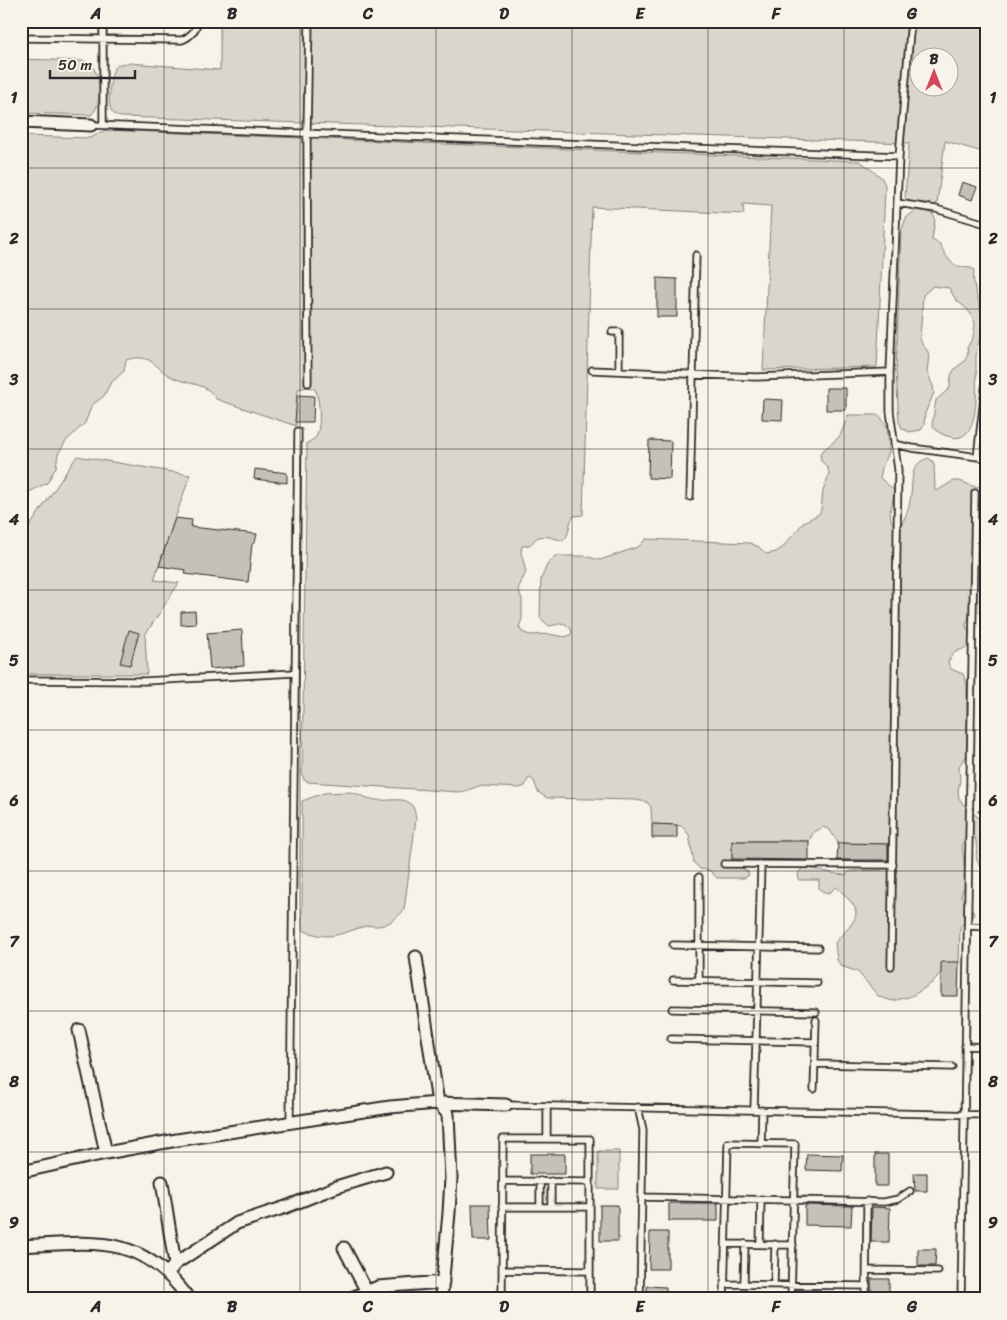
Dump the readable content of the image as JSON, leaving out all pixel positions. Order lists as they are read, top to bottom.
{
  "scale_bar": "50 m",
  "north": "top",
  "grid": {
    "columns": [
      "A",
      "B",
      "C",
      "D",
      "E",
      "F",
      "G"
    ],
    "rows": [
      "1",
      "2",
      "3",
      "4",
      "5",
      "6",
      "7",
      "8",
      "9"
    ]
  }
}
